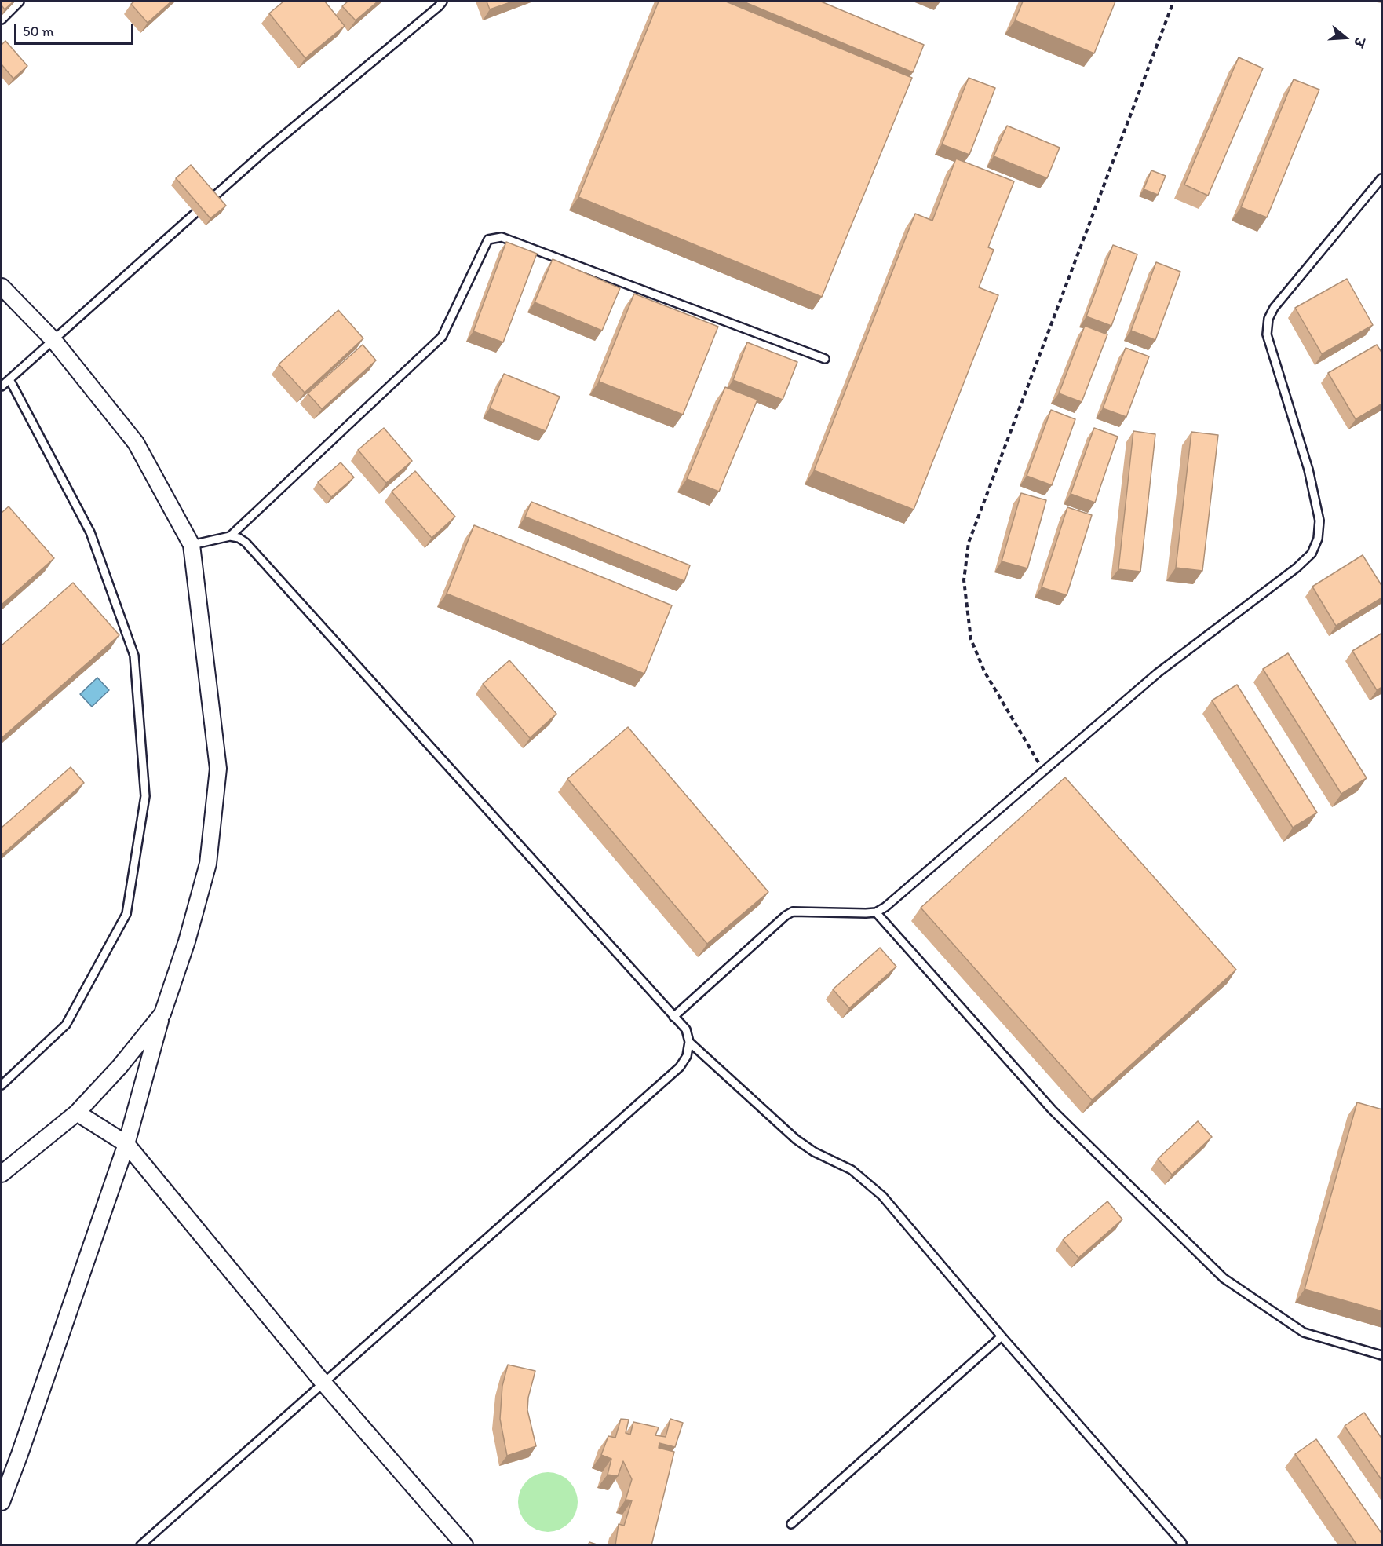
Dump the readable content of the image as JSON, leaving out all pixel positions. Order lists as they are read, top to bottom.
{
  "scale_bar": "50 m",
  "north": "right"
}
